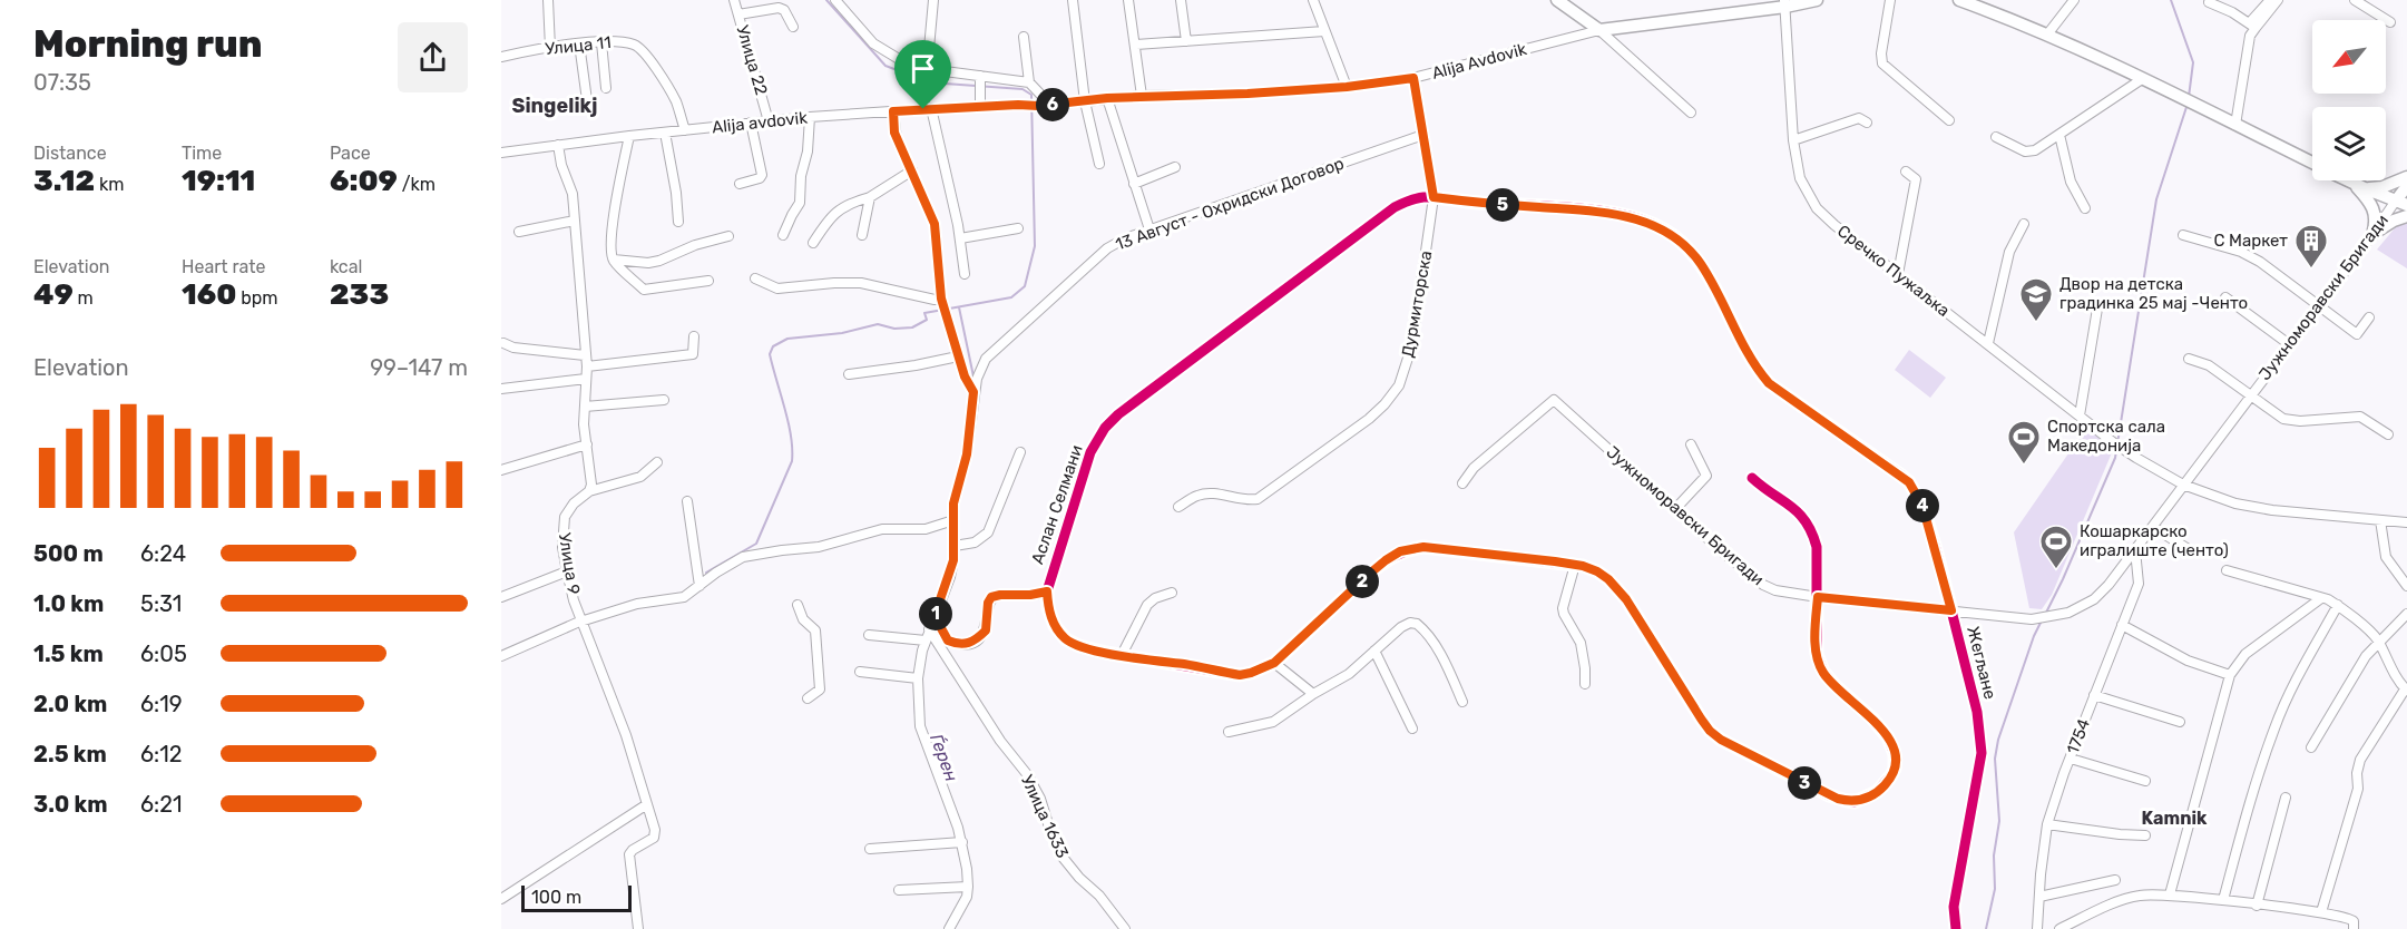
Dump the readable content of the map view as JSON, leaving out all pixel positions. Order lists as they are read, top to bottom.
{
  "streets": {
    "street": [
      "Улица 11",
      "Улица 22",
      "Alija Avdovik",
      "Alija avdovik",
      "13 Август - Охридски Договор",
      "Сречко Пужаљка",
      "Јужноморавски Бригади",
      "Дурмиторска",
      "Аслан Селмани",
      "Улица 9",
      "Жегљане",
      "1754",
      "Улица 1633"
    ]
  },
  "crossings": [
    ["Улица 11", "Alija avdovik"],
    ["Улица 22", "Alija avdovik"],
    ["Alija Avdovik", "Alija avdovik"],
    ["Alija Avdovik", "Дурмиторска"],
    ["13 Август - Охридски Договор", "Дурмиторска"],
    ["13 Август - Охридски Договор", "Улица 1633"],
    ["Сречко Пужаљка", "Јужноморавски Бригади"],
    ["Јужноморавски Бригади", "Аслан Селмани"],
    ["Јужноморавски Бригади", "Жегљане"],
    ["Јужноморавски Бригади", "1754"],
    ["Дурмиторска", "Аслан Селмани"],
    ["Дурмиторска", "Жегљане"],
    ["Аслан Селмани", "Жегљане"]
  ],
  "districts": ["Singelikj", "Kamnik"],
  "water": ["Ѓерен"],
  "places": {
    "building": ["С Маркет"],
    "school or university": ["Двор на детска градинка 25 мај -Ченто"],
    "sports": ["Спортска сала Македонија", "Кошаркарско игралиште (ченто)"]
  },
  "scale_bar": "100 m",
  "north": "bottom left",
  "page": {
    "heading": ["Morning run", "07:35"],
    "pins": [
      "6",
      "5",
      "4",
      "2",
      "1",
      "3"
    ],
    "stats": [
      ["Distance", "3.12 km"],
      ["Time", "19:11"],
      ["Pace", "6:09 /km"],
      ["Elevation", "49 m"],
      ["Heart rate", "160 bpm"],
      ["kcal", "233"]
    ],
    "chart": ["Elevation", "99–147 m"],
    "list": [
      {
        "name": "500 m",
        "note": "6:24"
      },
      {
        "name": "1.0 km",
        "note": "5:31"
      },
      {
        "name": "1.5 km",
        "note": "6:05"
      },
      {
        "name": "2.0 km",
        "note": "6:19"
      },
      {
        "name": "2.5 km",
        "note": "6:12"
      },
      {
        "name": "3.0 km",
        "note": "6:21"
      }
    ],
    "scale": "100 m"
  }
}
